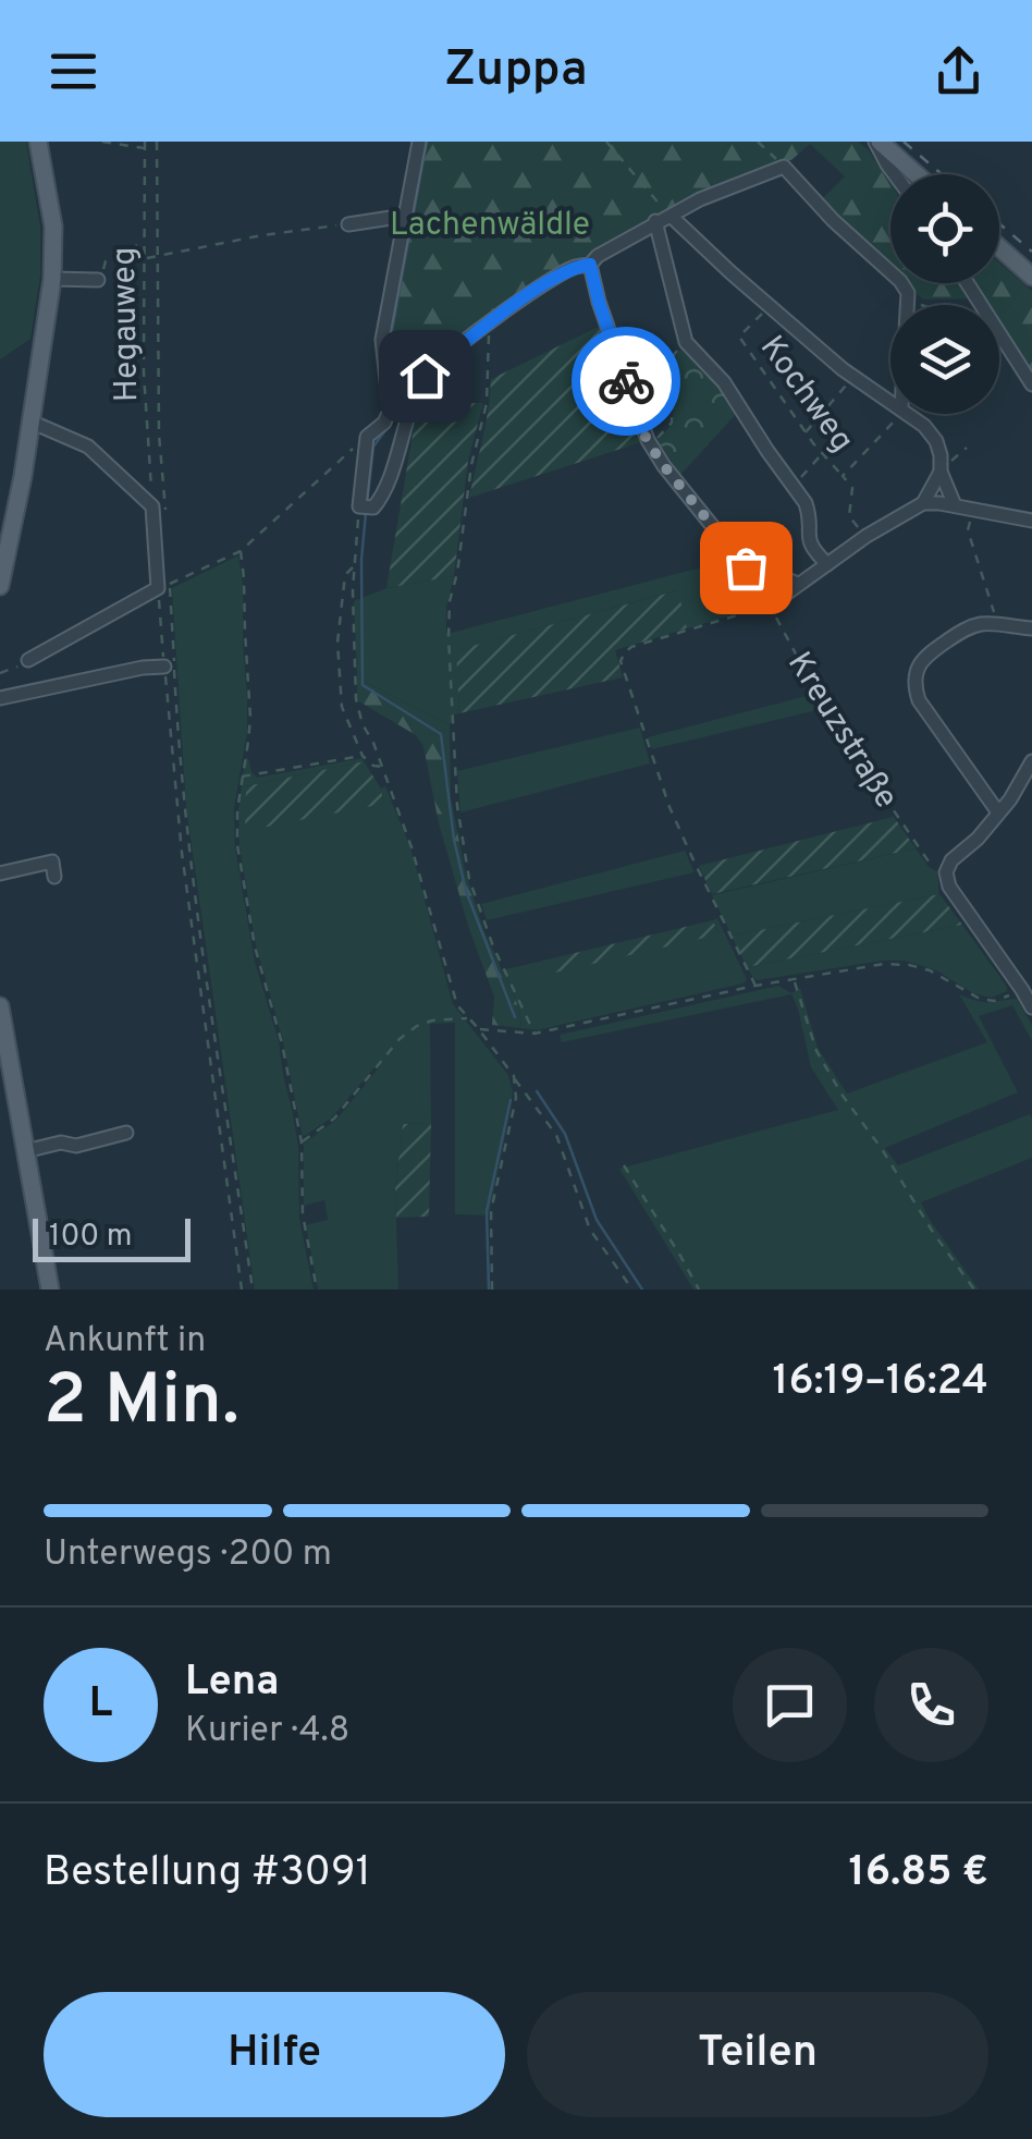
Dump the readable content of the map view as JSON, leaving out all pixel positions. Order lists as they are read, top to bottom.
{
  "streets": {
    "path": ["Hegauweg", "Kochweg", "Kreuzstraße"]
  },
  "parks": ["Lachenwäldle"],
  "scale_bar": "100 m",
  "page": {
    "header": "Zuppa",
    "scale": "100 m",
    "heading": ["2 Min.", "Ankunft in", "16:19–16:24"],
    "panel": [
      "Lena",
      "Kurier · 4.8",
      "Bestellung #3091",
      "16.85 €"
    ],
    "bar": "Unterwegs · 200 m",
    "round": "L",
    "buttons": ["Hilfe", "Teilen"]
  }
}
